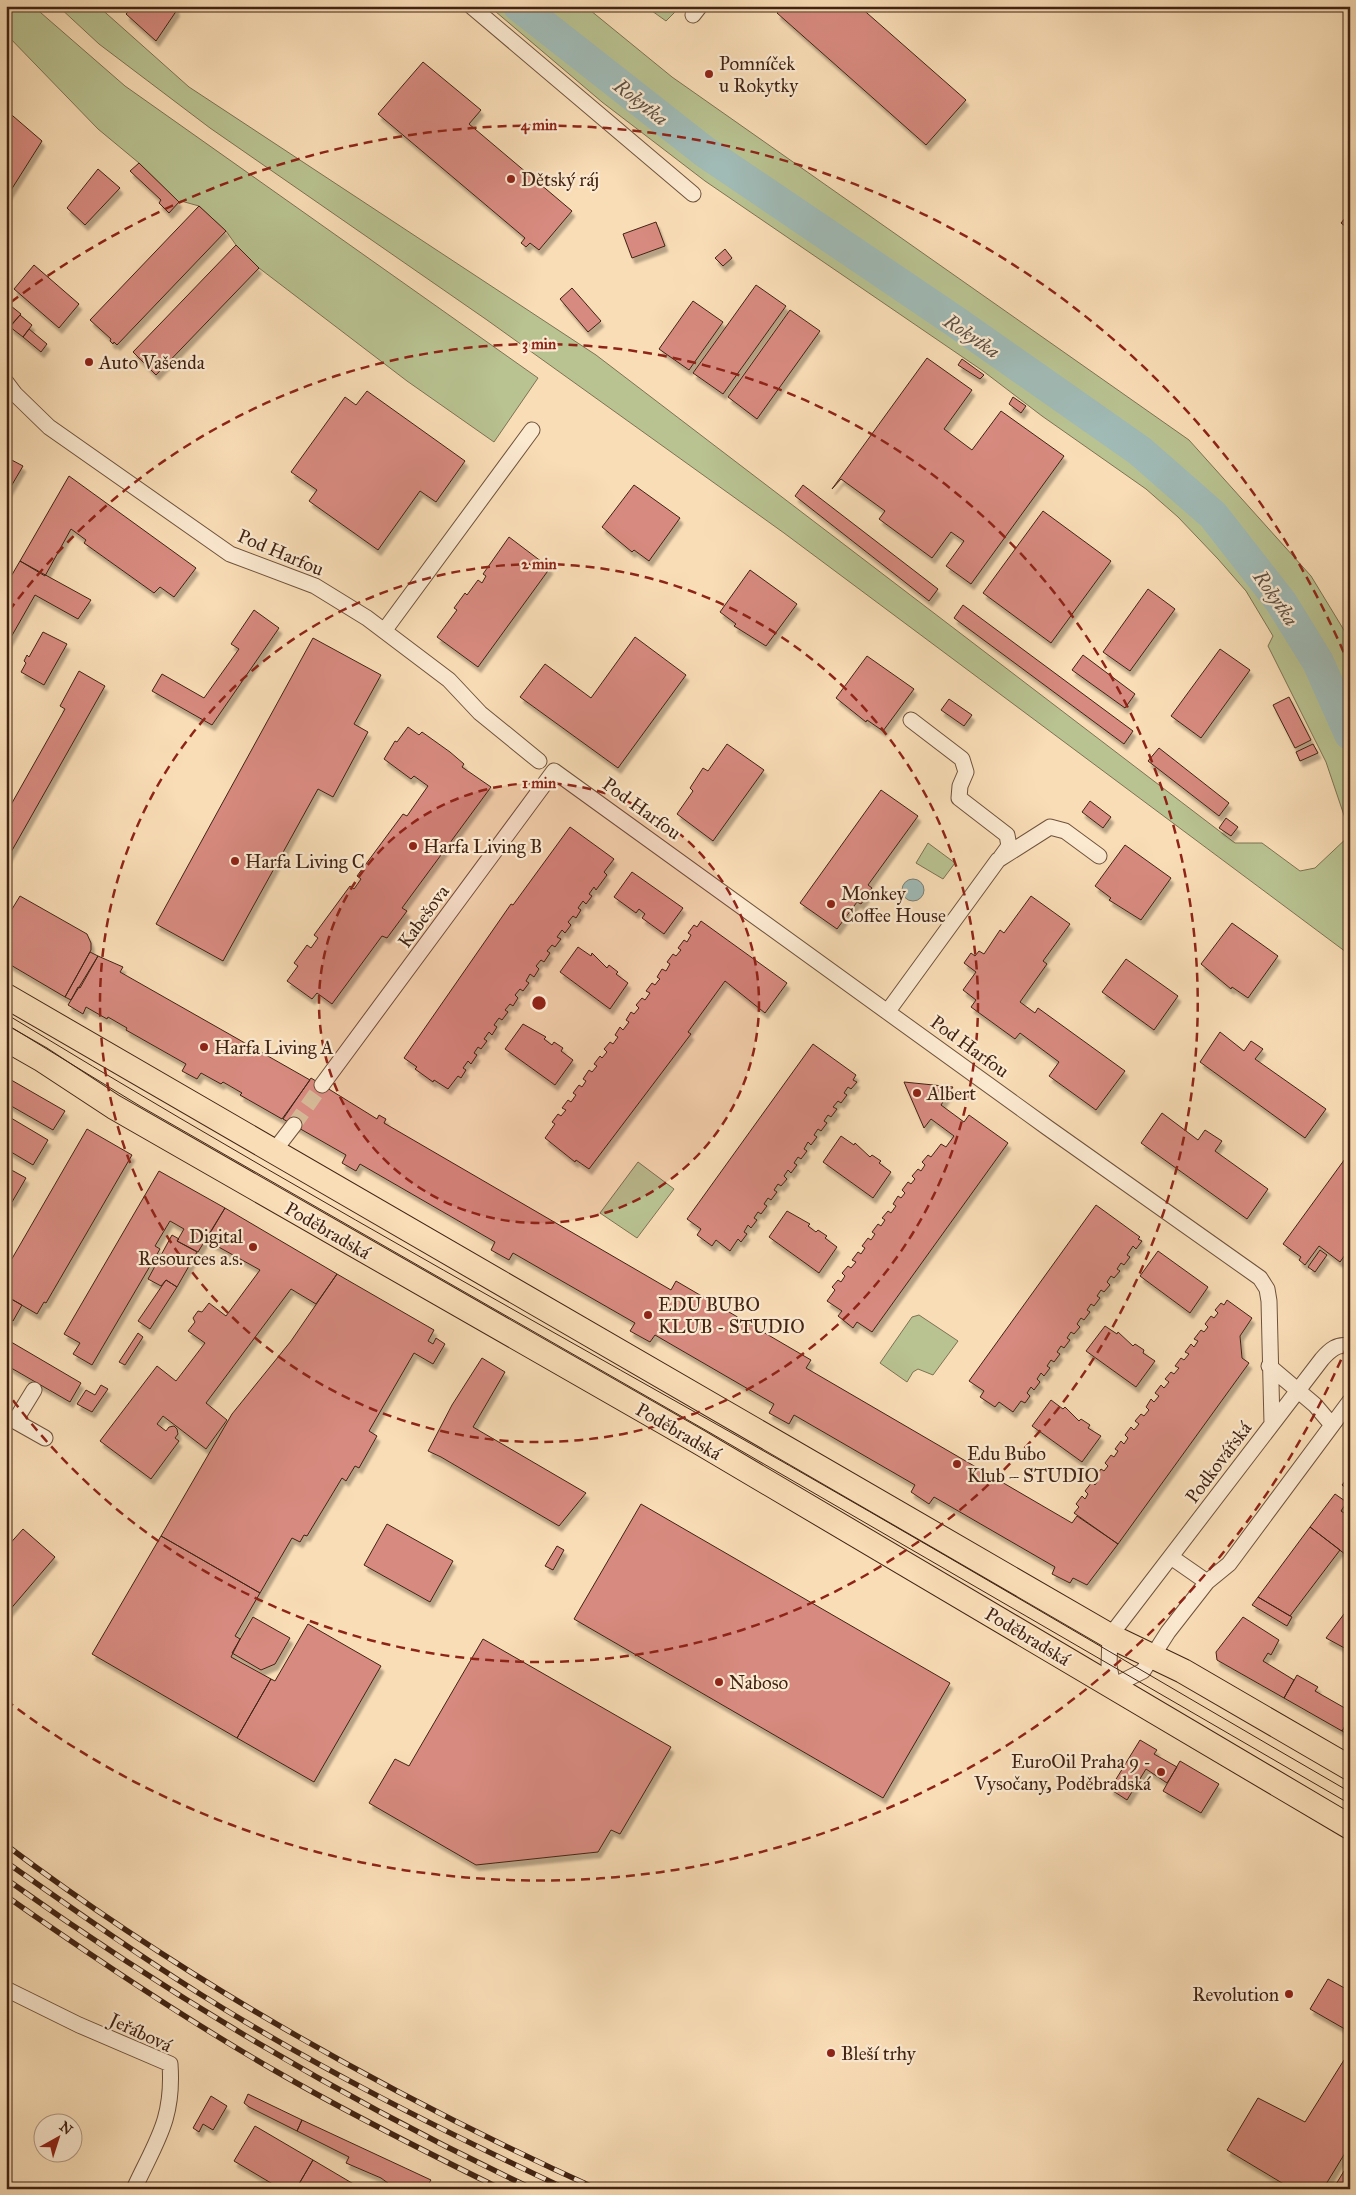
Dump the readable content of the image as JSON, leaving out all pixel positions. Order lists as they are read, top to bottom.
{
  "streets": {
    "main road": ["Poděbradská"],
    "street": [
      "Pod Harfou",
      "Kabešova",
      "Podkovářská",
      "Jeřábová"
    ]
  },
  "crossings": [
    ["Pod Harfou", "Kabešova"],
    ["Pod Harfou", "Podkovářská"],
    ["Poděbradská", "Podkovářská"]
  ],
  "water": ["Rokytka"],
  "places": [
    "Pomníček u Rokytky",
    "Dětský ráj",
    "Auto Vašenda",
    "Harfa Living B",
    "Harfa Living C",
    "Monkey Coffee House",
    "Harfa Living A",
    "Albert",
    "Digital Resources a.s.",
    "EDU BUBO KLUB - STUDIO",
    "Edu Bubo Klub – STUDIO",
    "Naboso",
    "EuroOil Praha 9 - Vysočany, Poděbradská",
    "Revolution",
    "Bleší trhy"
  ],
  "north": "top right",
  "rings": [
    "4 min",
    "3 min",
    "2 min",
    "1 min"
  ]
}
